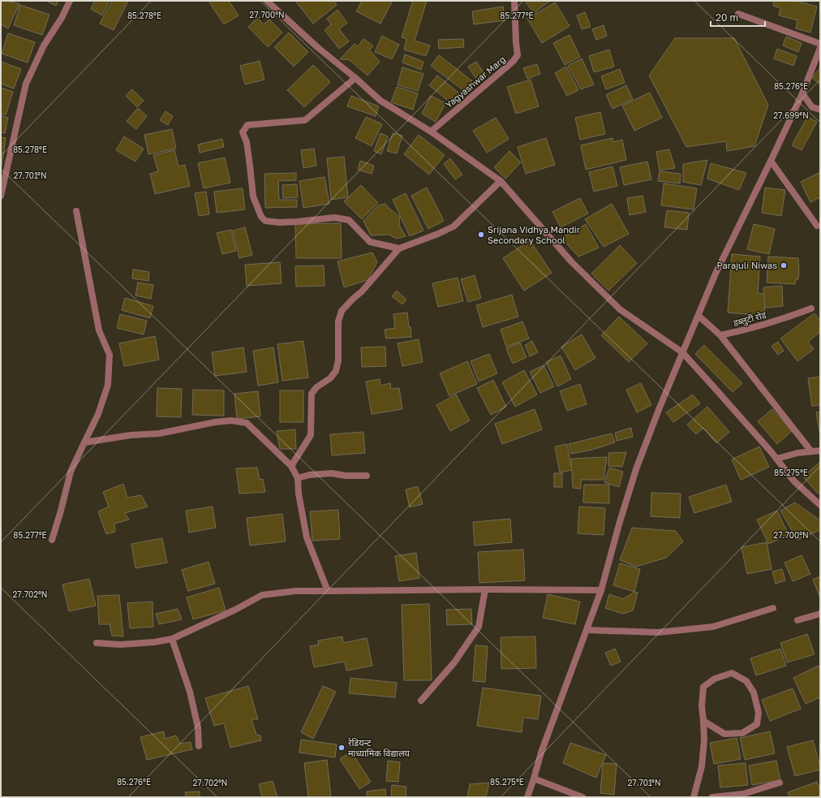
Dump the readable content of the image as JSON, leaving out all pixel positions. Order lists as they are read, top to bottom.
{
  "streets": {
    "street": ["Yagyashwar Marg", "डब्लुटी रोड"]
  },
  "places": ["Srijana Vidhya Mandir Secondary School", "Parajuli Niwas", "रेडियन्ट माध्यामिक विद्यालय"],
  "scale_bar": "20 m",
  "coordinates": [
    "27.700°N",
    "85.278°E",
    "85.277°E",
    "85.276°E",
    "27.699°N",
    "27.701°N",
    "85.275°E",
    "27.702°N"
  ]
}
